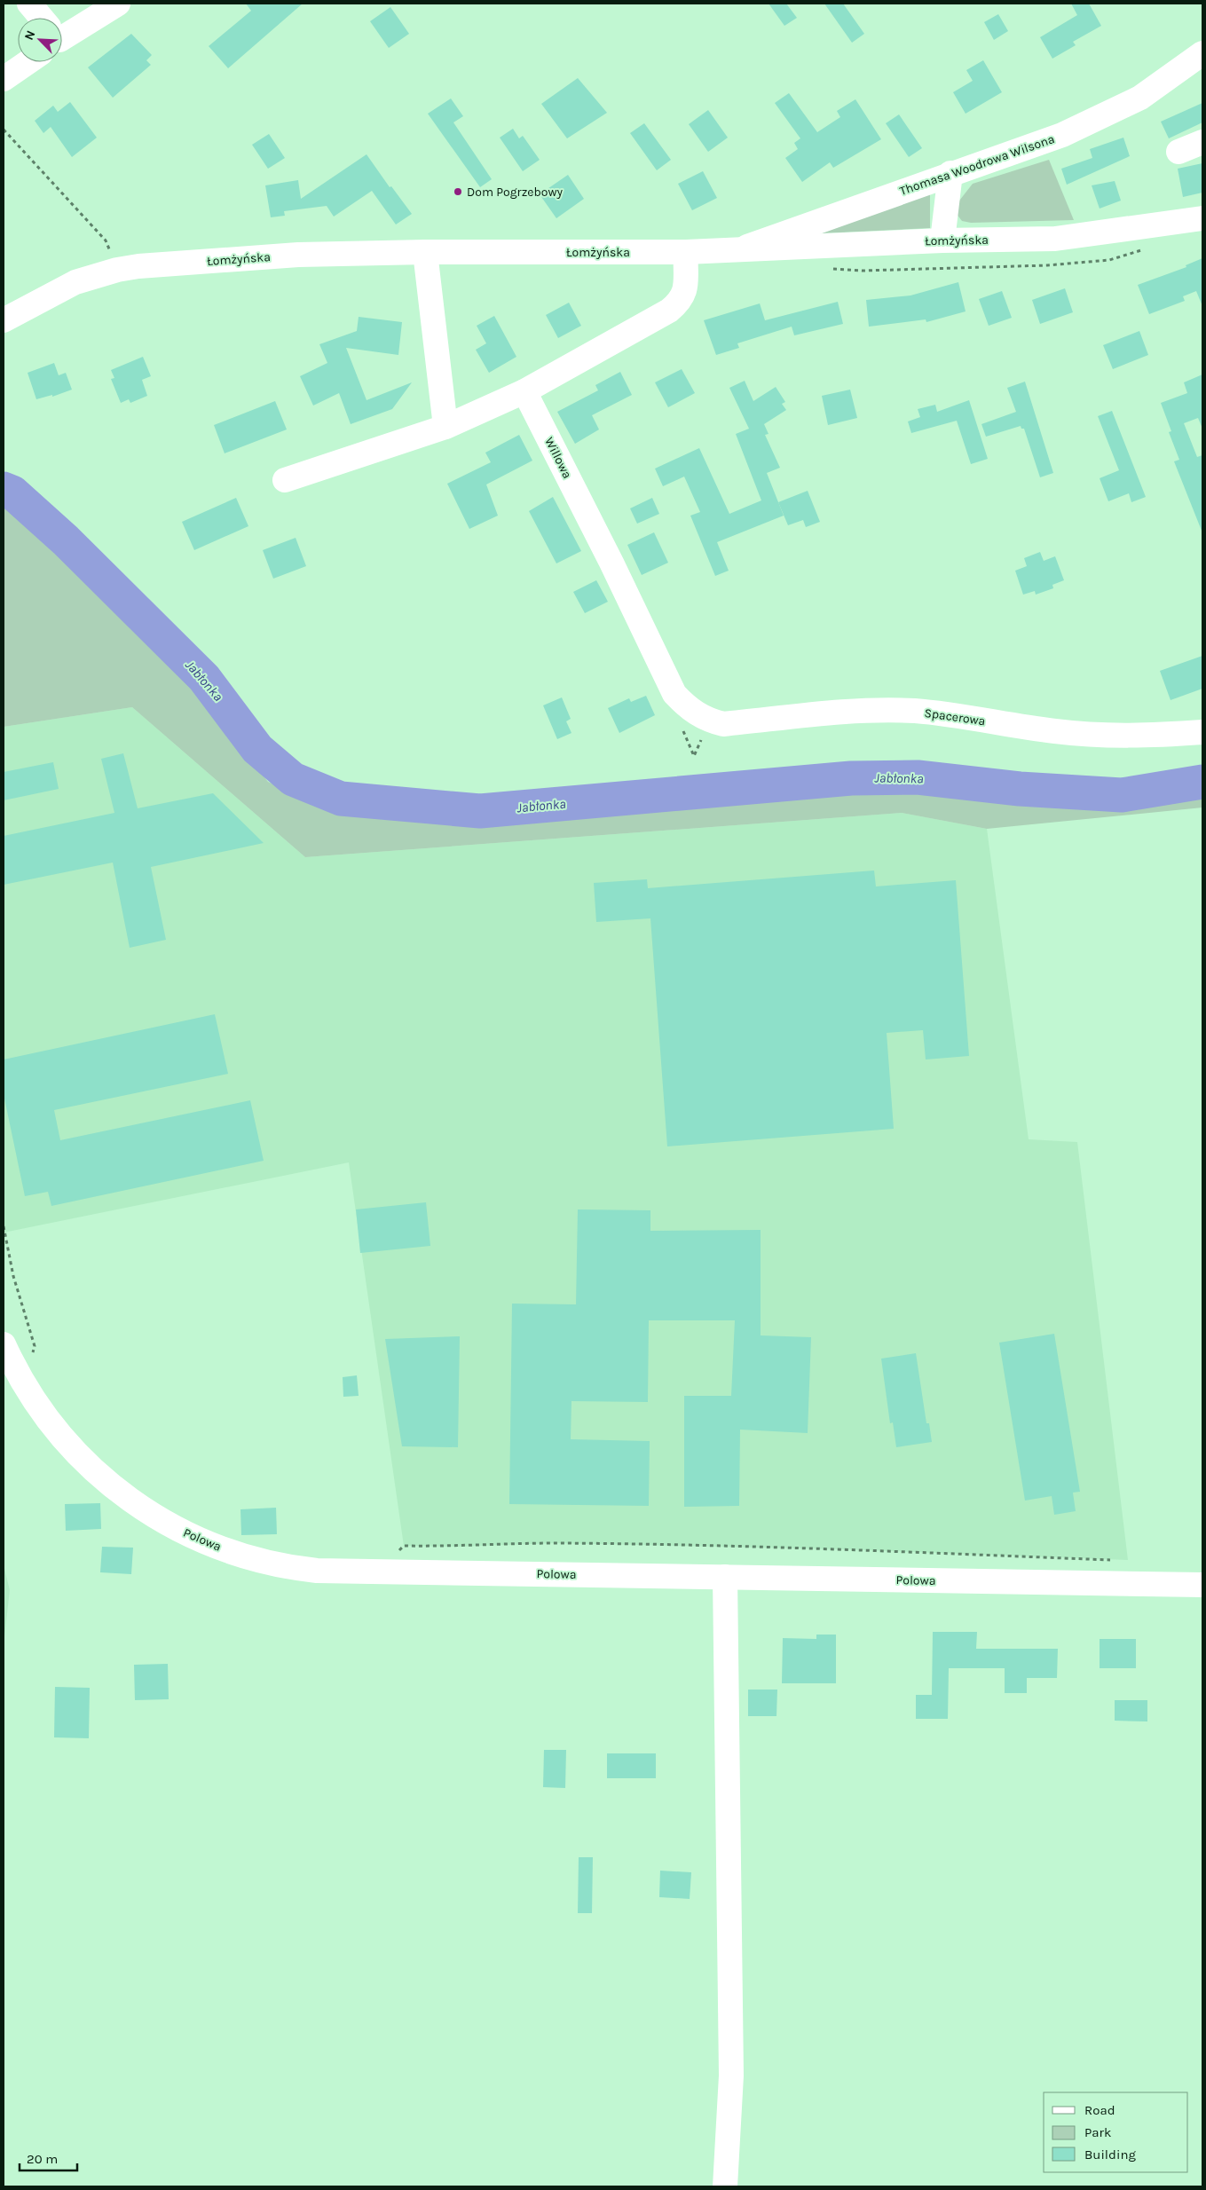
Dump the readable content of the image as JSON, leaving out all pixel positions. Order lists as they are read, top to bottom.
{
  "streets": {
    "street": [
      "Thomasa Woodrowa Wilsona",
      "Łomżyńska",
      "Willowa",
      "Spacerowa",
      "Polowa"
    ]
  },
  "crossings": [
    ["Thomasa Woodrowa Wilsona", "Łomżyńska"],
    ["Willowa", "Spacerowa"]
  ],
  "water": ["Jabłonka"],
  "places": ["Dom Pogrzebowy"],
  "legend": ["Road", "Park", "Building"],
  "scale_bar": "20 m",
  "north": "top left"
}
